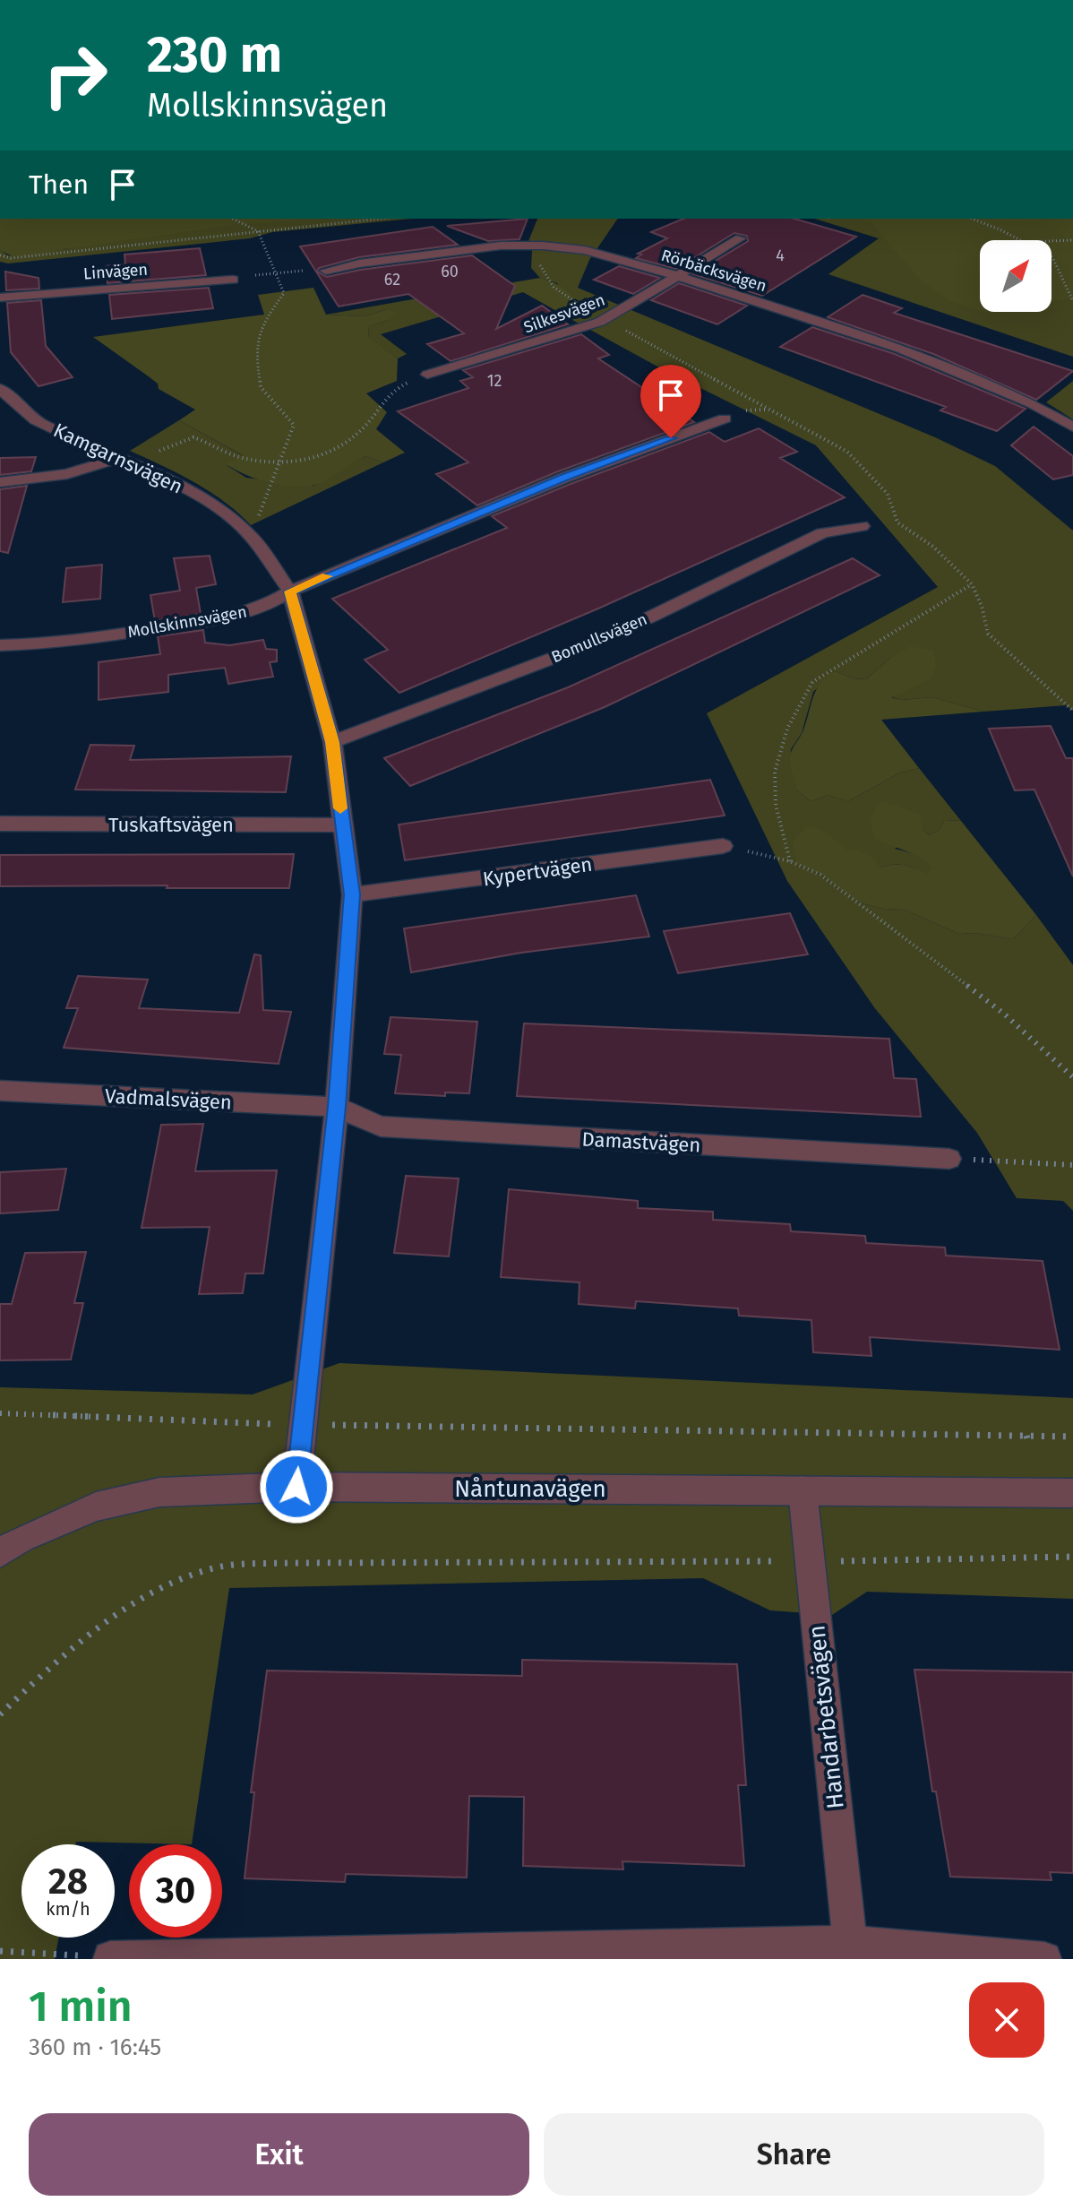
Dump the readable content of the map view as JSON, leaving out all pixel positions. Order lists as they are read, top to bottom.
{
  "streets": {
    "street": [
      "Rörbäcksvägen",
      "Linvägen",
      "Silkesvägen",
      "Kamgarnsvägen",
      "Mollskinnsvägen",
      "Bomullsvägen",
      "Tuskaftsvägen",
      "Kypertvägen",
      "Vadmalsvägen",
      "Damastvägen",
      "Nåntunavägen",
      "Handarbetsvägen"
    ]
  },
  "crossings": [
    ["Rörbäcksvägen", "Silkesvägen"],
    ["Kamgarnsvägen", "Mollskinnsvägen"],
    ["Kamgarnsvägen", "Bomullsvägen"],
    ["Kamgarnsvägen", "Tuskaftsvägen"],
    ["Kamgarnsvägen", "Kypertvägen"],
    ["Kamgarnsvägen", "Vadmalsvägen"],
    ["Kamgarnsvägen", "Damastvägen"],
    ["Kamgarnsvägen", "Nåntunavägen"],
    ["Vadmalsvägen", "Damastvägen"],
    ["Nåntunavägen", "Handarbetsvägen"]
  ],
  "house_numbers": [
    "4",
    "60",
    "62",
    "12"
  ],
  "north": "top right",
  "page": {
    "turn": ["230 m", "Mollskinnsvägen"],
    "then": "Then",
    "speed": "28 km/h",
    "limit": "30",
    "heading": ["1 min", "360 m · 16:45"],
    "buttons": ["Exit", "Share"]
  }
}
